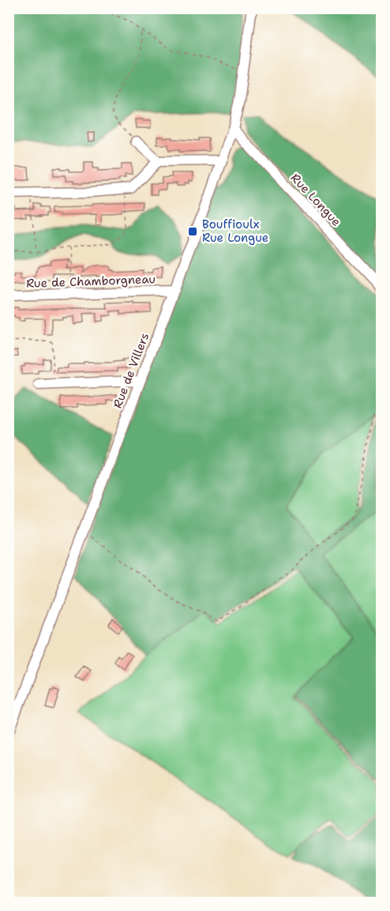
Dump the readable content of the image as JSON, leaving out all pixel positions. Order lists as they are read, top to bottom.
{
  "streets": {
    "street": ["Rue Longue", "Rue de Chamborgneau", "Rue de Villers"]
  },
  "crossings": [
    ["Rue Longue", "Rue de Villers"],
    ["Rue de Chamborgneau", "Rue de Villers"]
  ],
  "places": {
    "transit": ["Bouffioulx Rue Longue"]
  }
}
